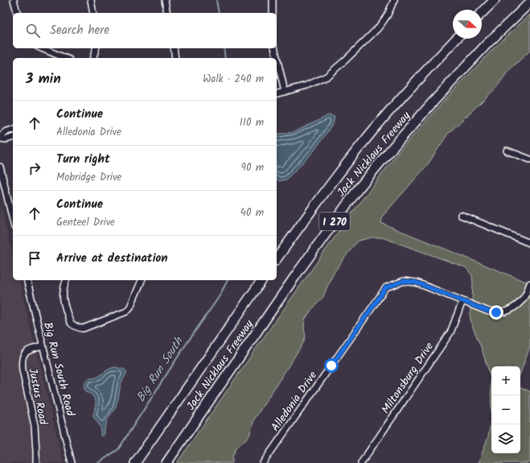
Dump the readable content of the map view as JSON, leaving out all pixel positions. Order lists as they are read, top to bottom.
{
  "streets": {
    "highway": ["Jack Nicklaus Freeway", "I 270"],
    "street": [
      "Big Run South Road",
      "Miltonsburg Drive",
      "Justus Road",
      "Alledonia Drive"
    ]
  },
  "crossings": [
    ["Big Run South Road", "Justus Road"],
    ["Miltonsburg Drive", "Alledonia Drive"]
  ],
  "water": ["Big Run South"],
  "north": "right",
  "page": {
    "search": "Search here",
    "heading": ["3 min", "Walk · 240 m"],
    "list": [
      ["Continue", "Alledonia Drive", "110 m"],
      ["Turn right", "Mobridge Drive", "90 m"],
      ["Continue", "Genteel Drive", "40 m"],
      "Arrive at destination"
    ],
    "map_buttons": ["+", "−"]
  }
}
